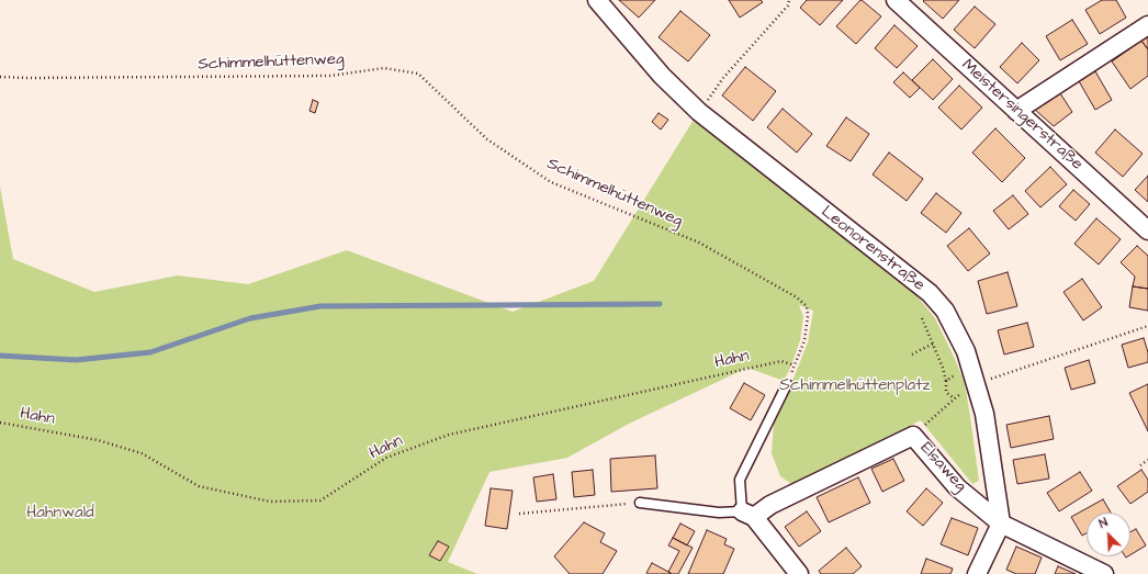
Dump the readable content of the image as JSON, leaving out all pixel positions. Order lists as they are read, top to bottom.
{
  "streets": {
    "street": ["Meistersingerstraße", "Leonorenstraße", "Elsaweg"],
    "path": ["Schimmelhüttenweg", "Hahn"]
  },
  "crossings": [
    ["Schimmelhüttenweg", "Hahn"],
    ["Leonorenstraße", "Elsaweg"]
  ],
  "parks": ["Schimmelhüttenplatz", "Hahnwald"],
  "north": "top left"
}
